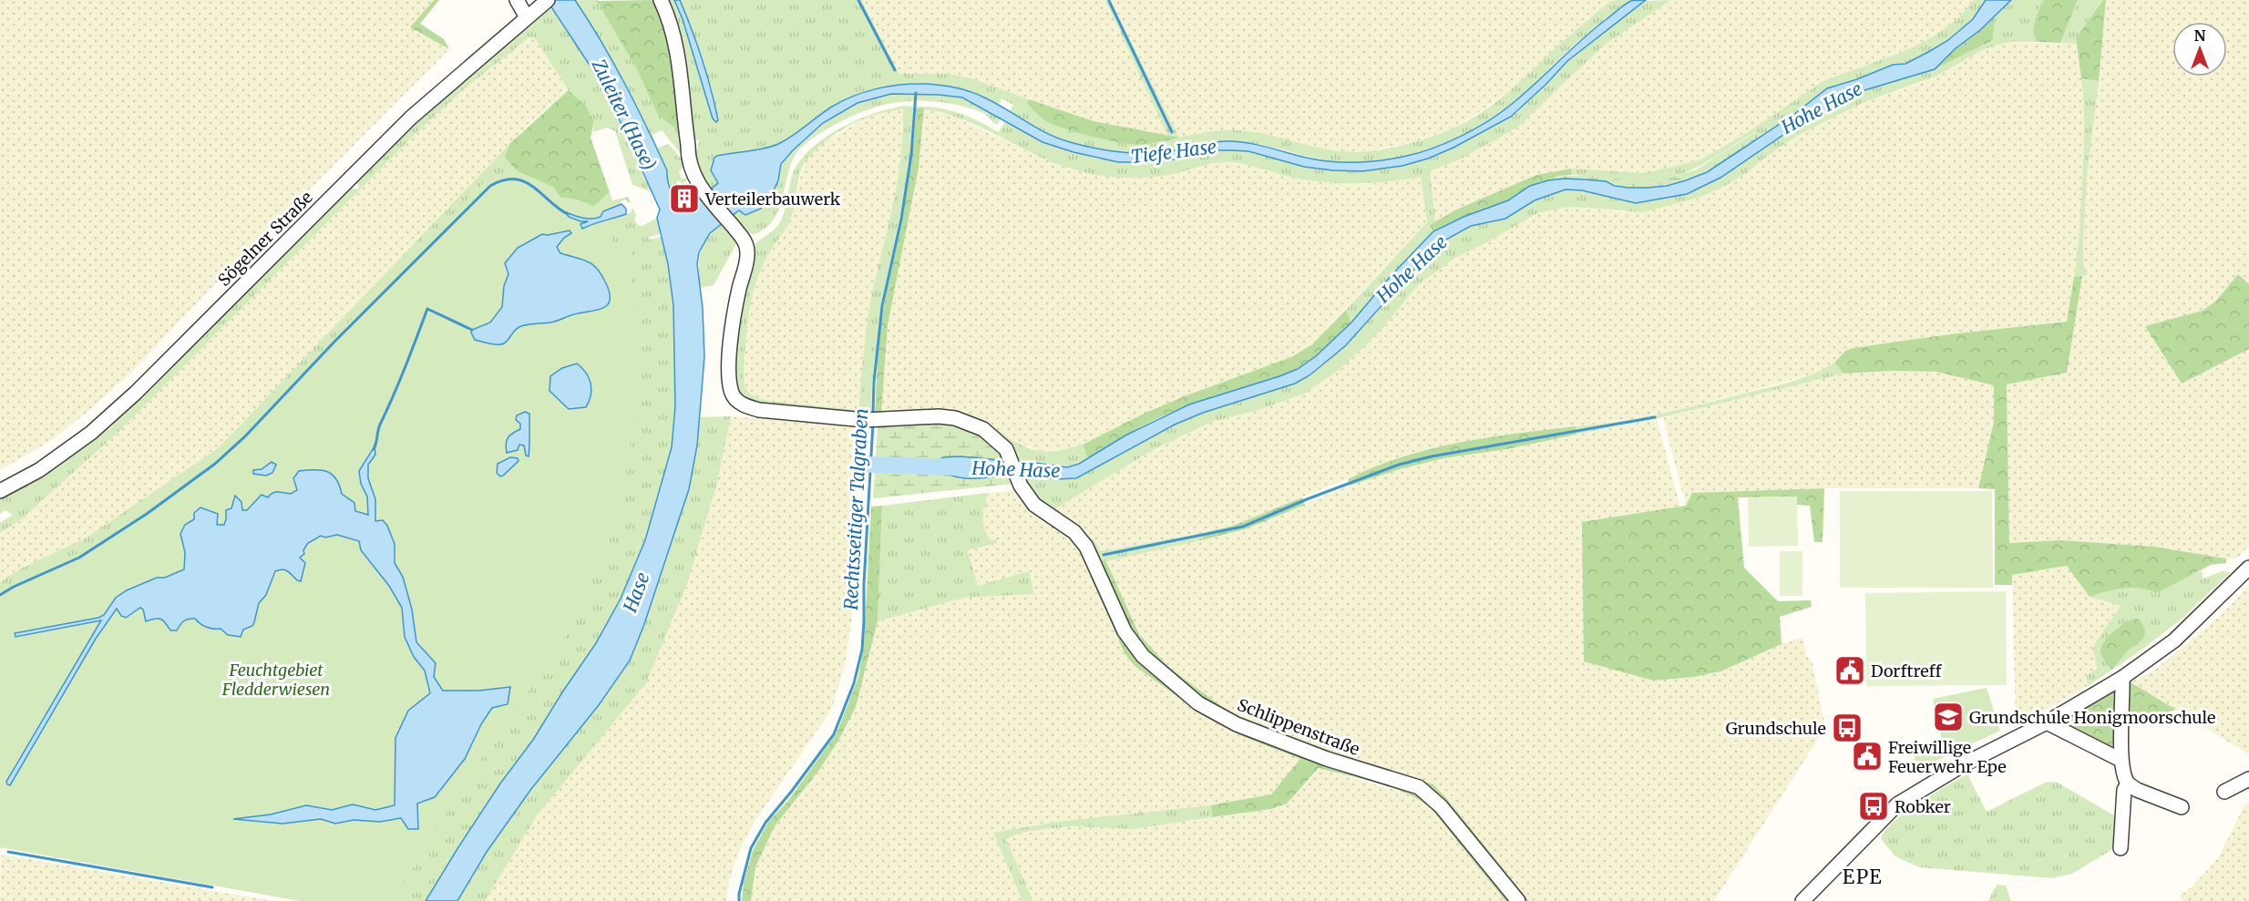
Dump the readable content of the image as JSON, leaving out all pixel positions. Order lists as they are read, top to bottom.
{
  "streets": {
    "street": ["Sögelner Straße", "Schlippenstraße"]
  },
  "districts": ["EPE"],
  "water": [
    "Hohe Hase",
    "Zuleiter (Hase)",
    "Tiefe Hase",
    "Rechtsseitiger Talgraben",
    "Hase"
  ],
  "parks": ["Feuchtgebiet Fledderwiesen"],
  "places": {
    "building": ["Verteilerbauwerk"],
    "public building": ["Dorftreff", "Freiwillige Feuerwehr Epe"],
    "school or university": ["Grundschule Honigmoorschule"],
    "bus stop": ["Grundschule", "Robker"]
  },
  "north": "top"
}
